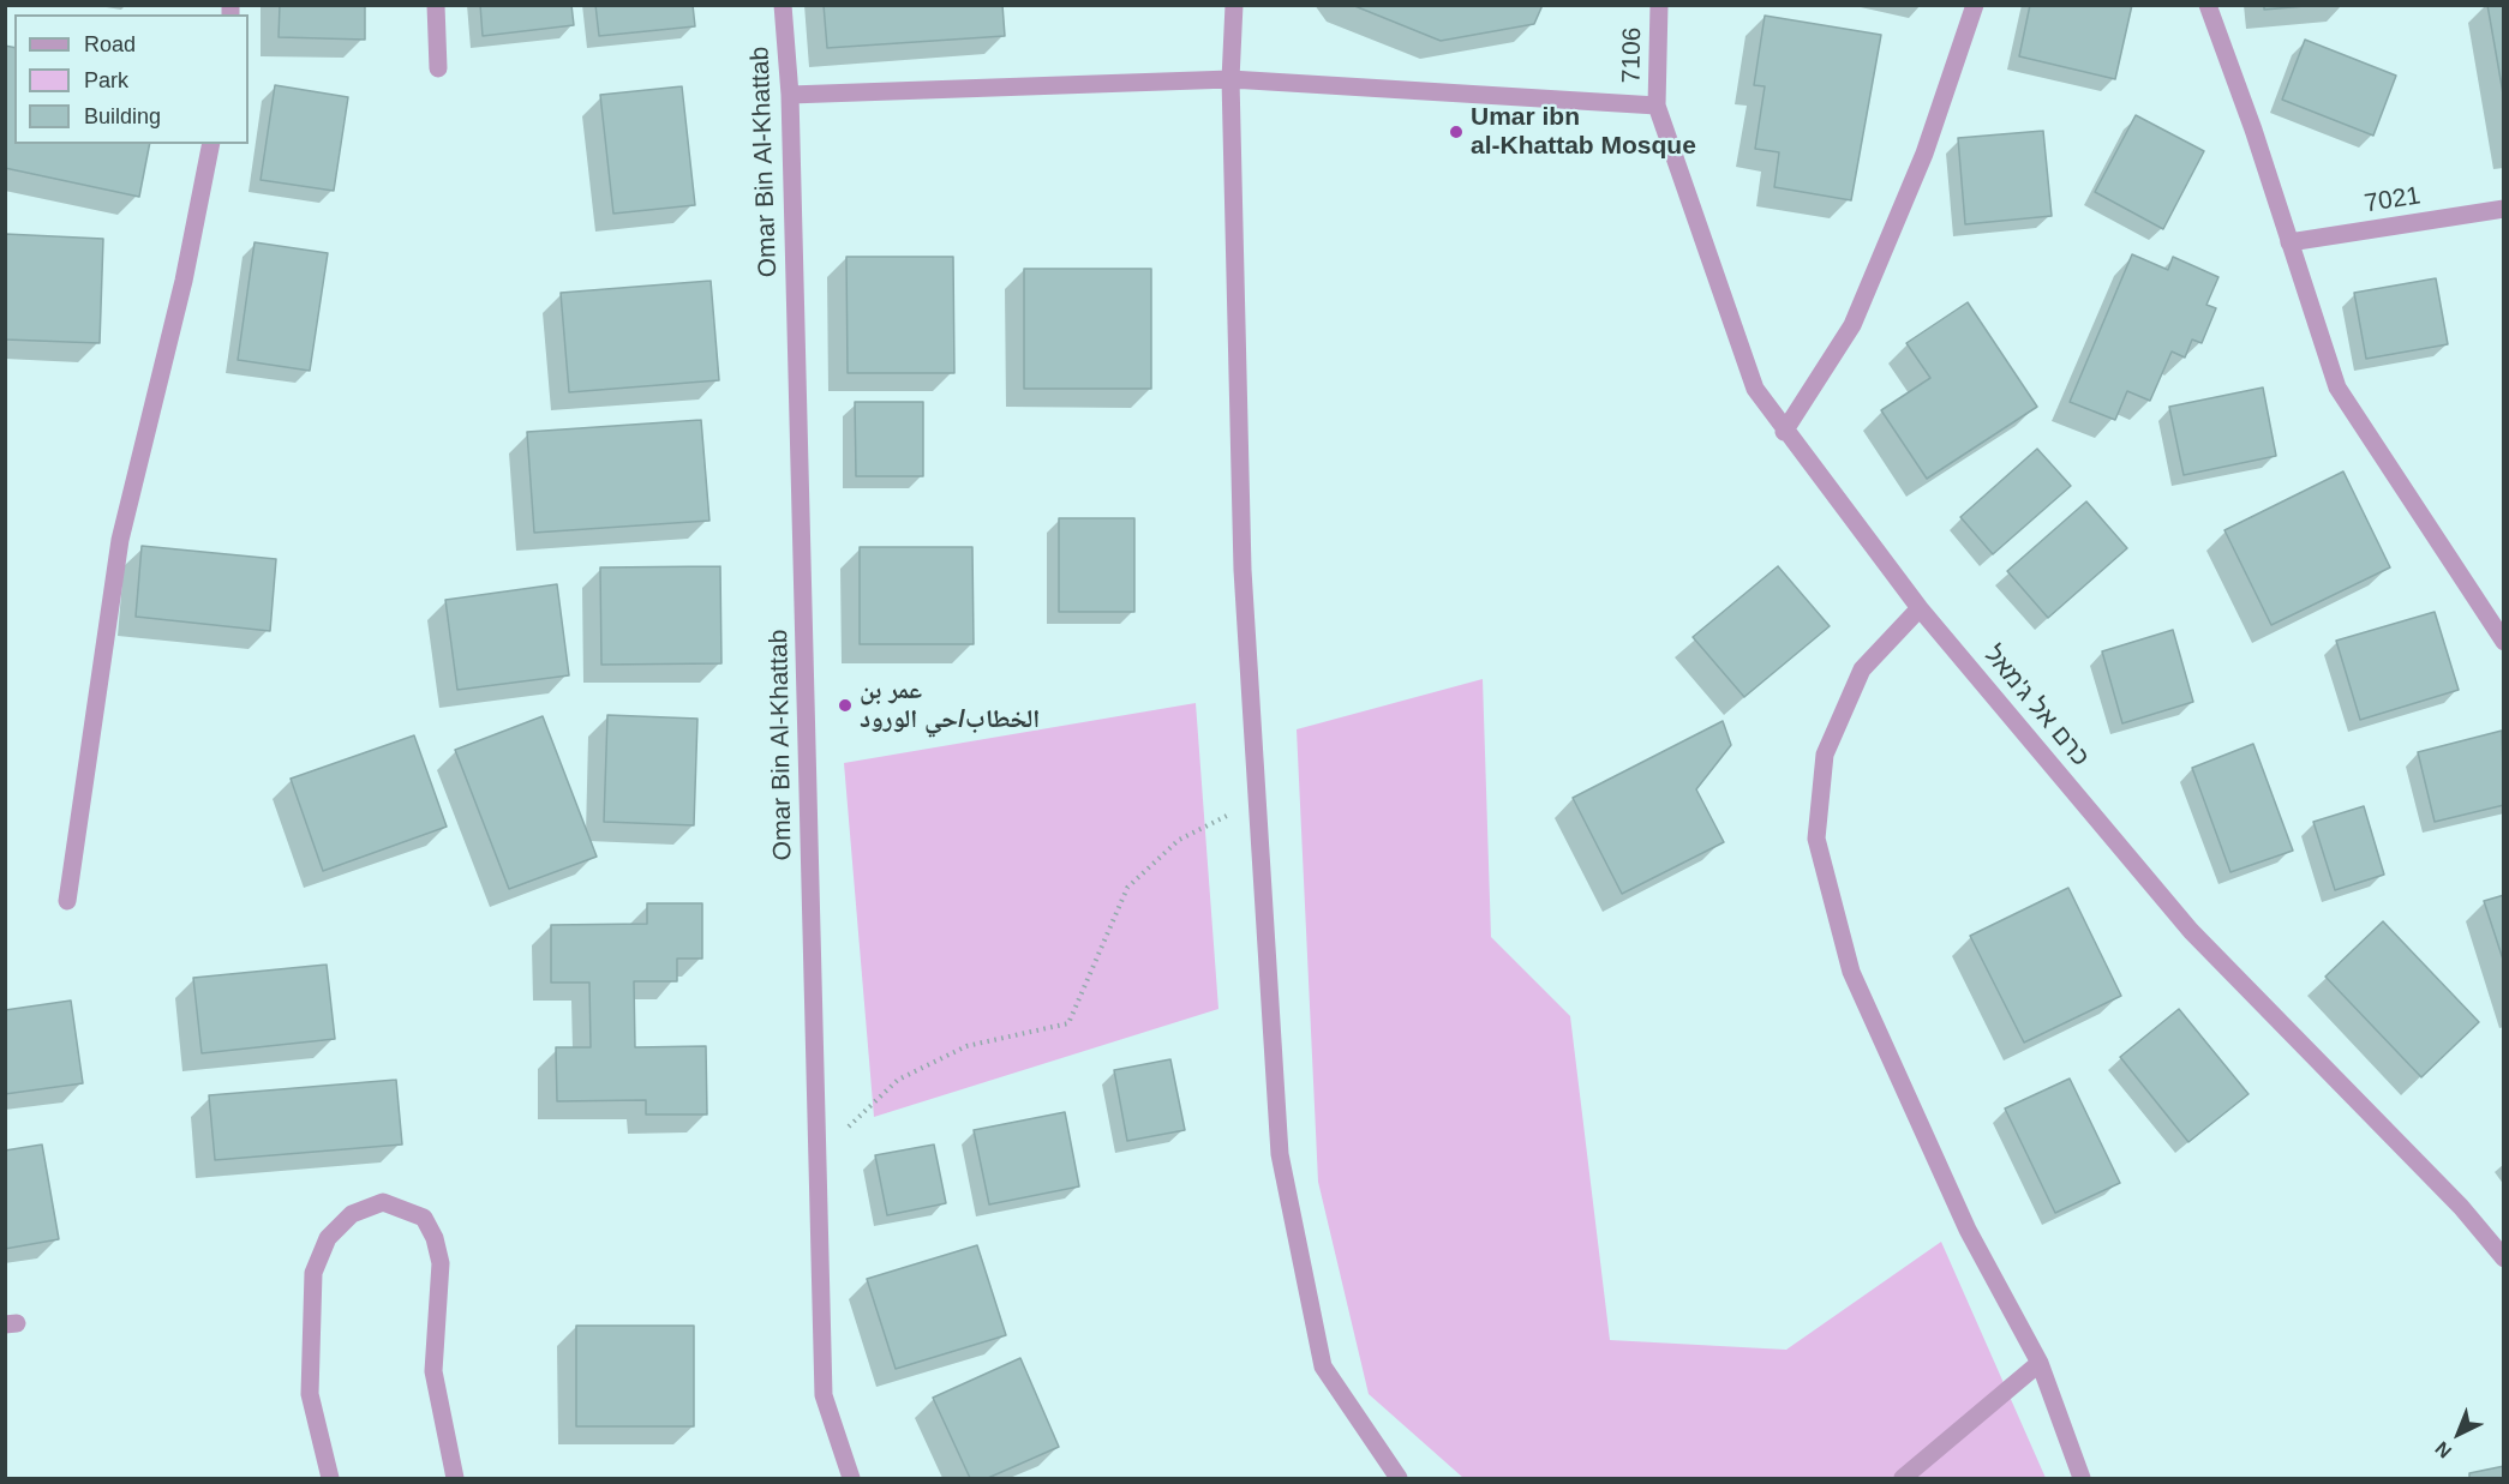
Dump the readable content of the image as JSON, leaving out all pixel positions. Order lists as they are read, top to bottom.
{
  "streets": {
    "street": [
      "7106",
      "Omar Bin Al-Khattab",
      "7021",
      "כרם אל ג'מאל"
    ]
  },
  "crossings": [
    ["7106", "כרם אל ג'מאל"]
  ],
  "places": ["Umar ibn al-Khattab Mosque", "عمر بن الخطاب/حي الورود"],
  "legend": ["Road", "Park", "Building"],
  "north": "bottom left"
}
